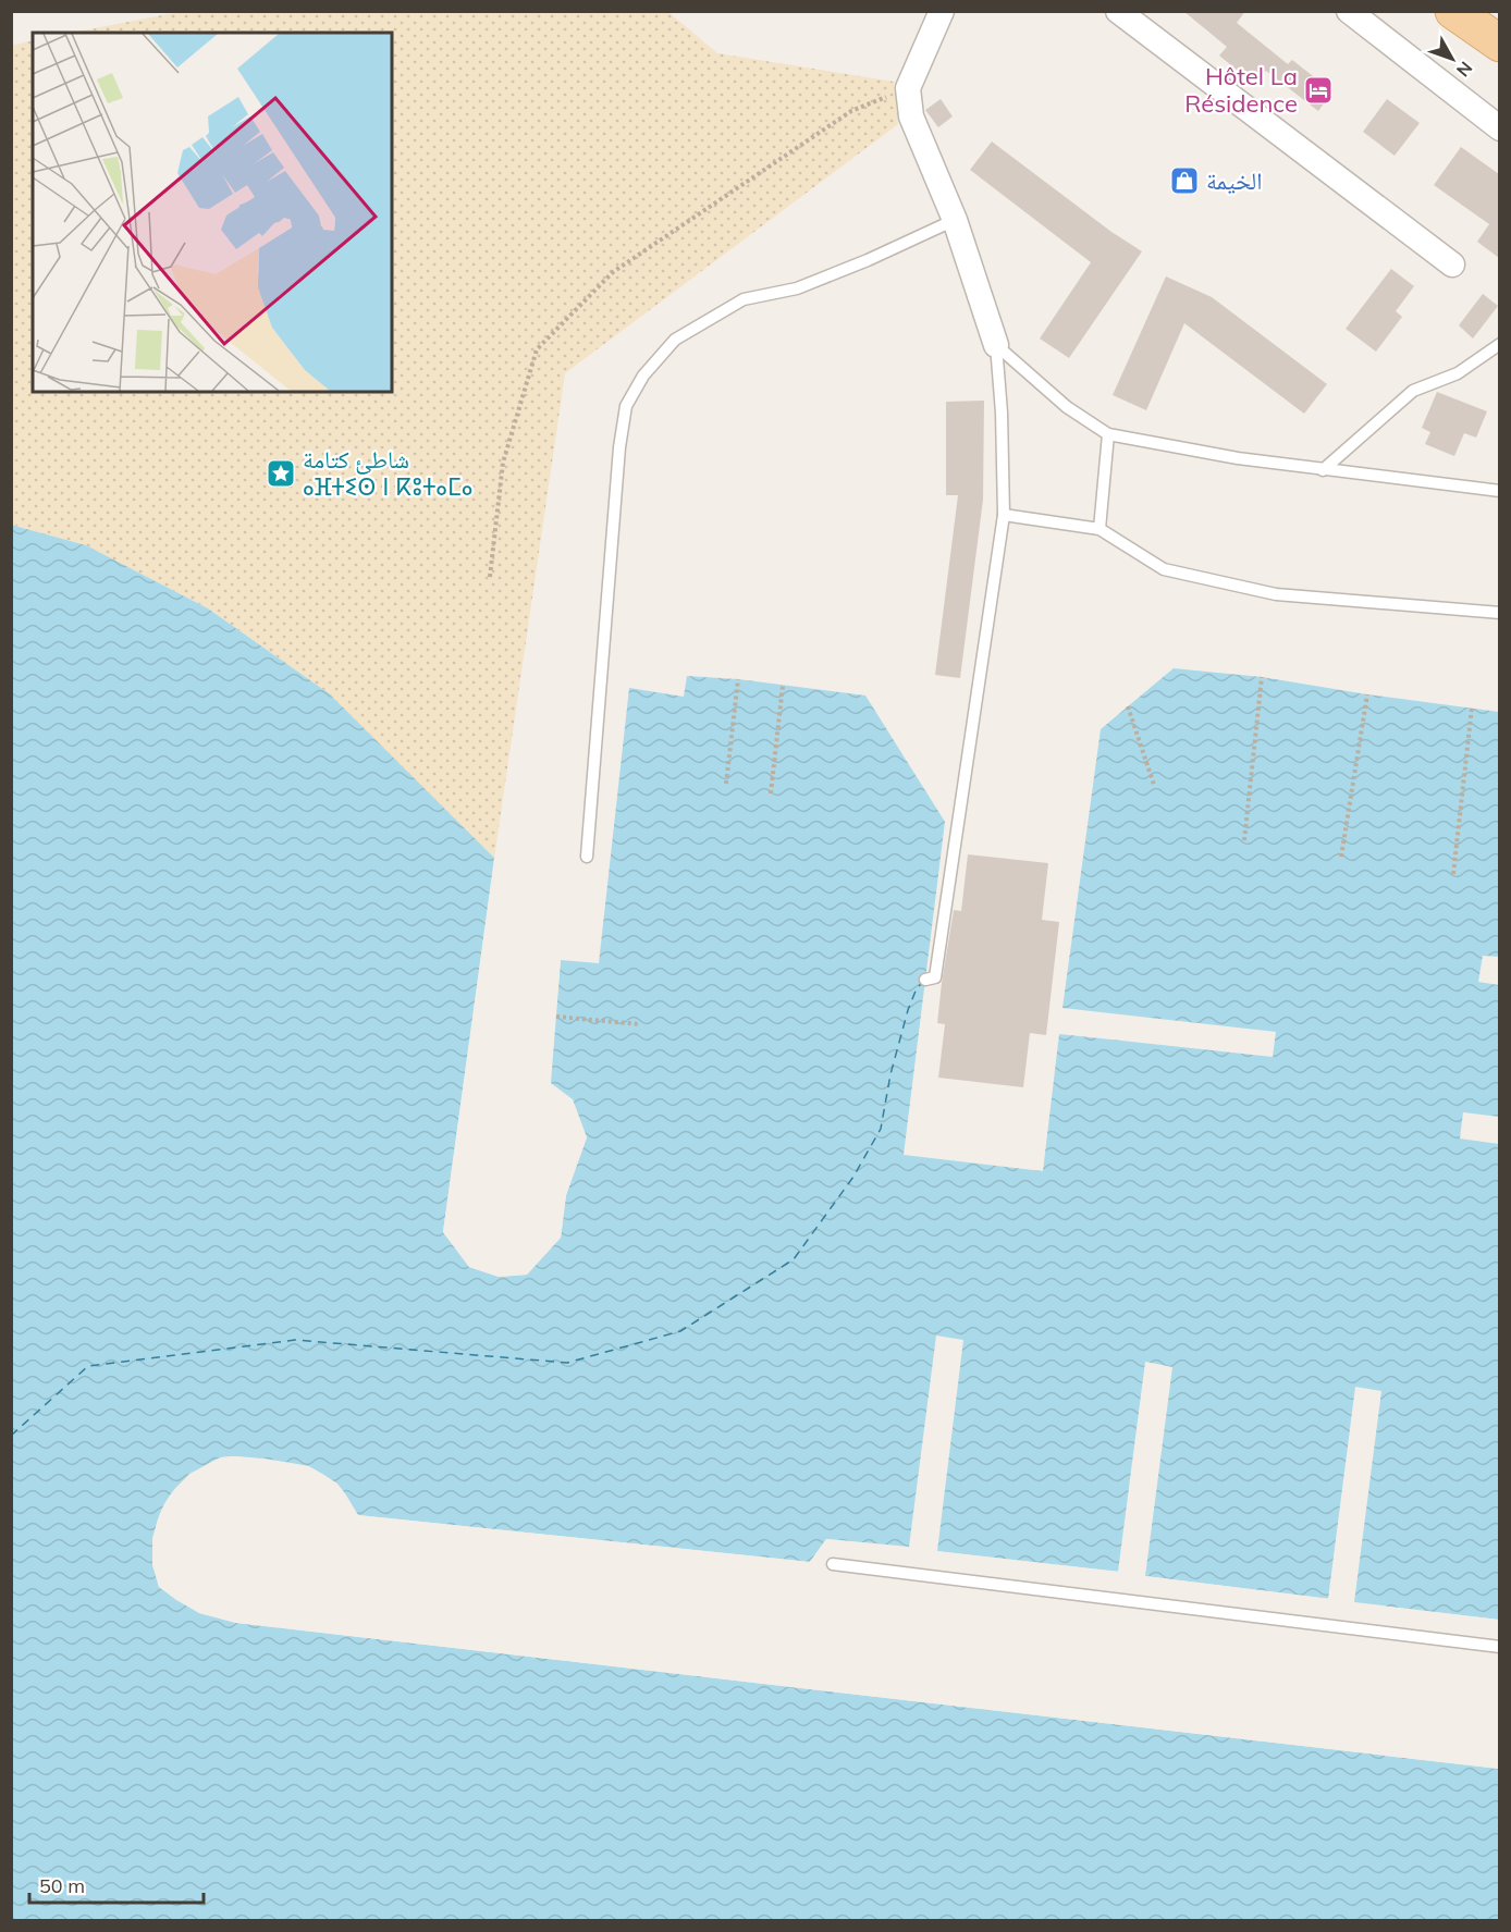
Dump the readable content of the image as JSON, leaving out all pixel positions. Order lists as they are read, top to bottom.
{
  "places": {
    "hotel": ["Hôtel La Résidence"],
    "shop": ["الخيمة"],
    "place": ["شاطئ كتامة ⴰⴼⵜⵉⵙ ⵏ ⴽⵓⵜⴰⵎⴰ"]
  },
  "scale_bar": "50 m",
  "north": "bottom right"
}
